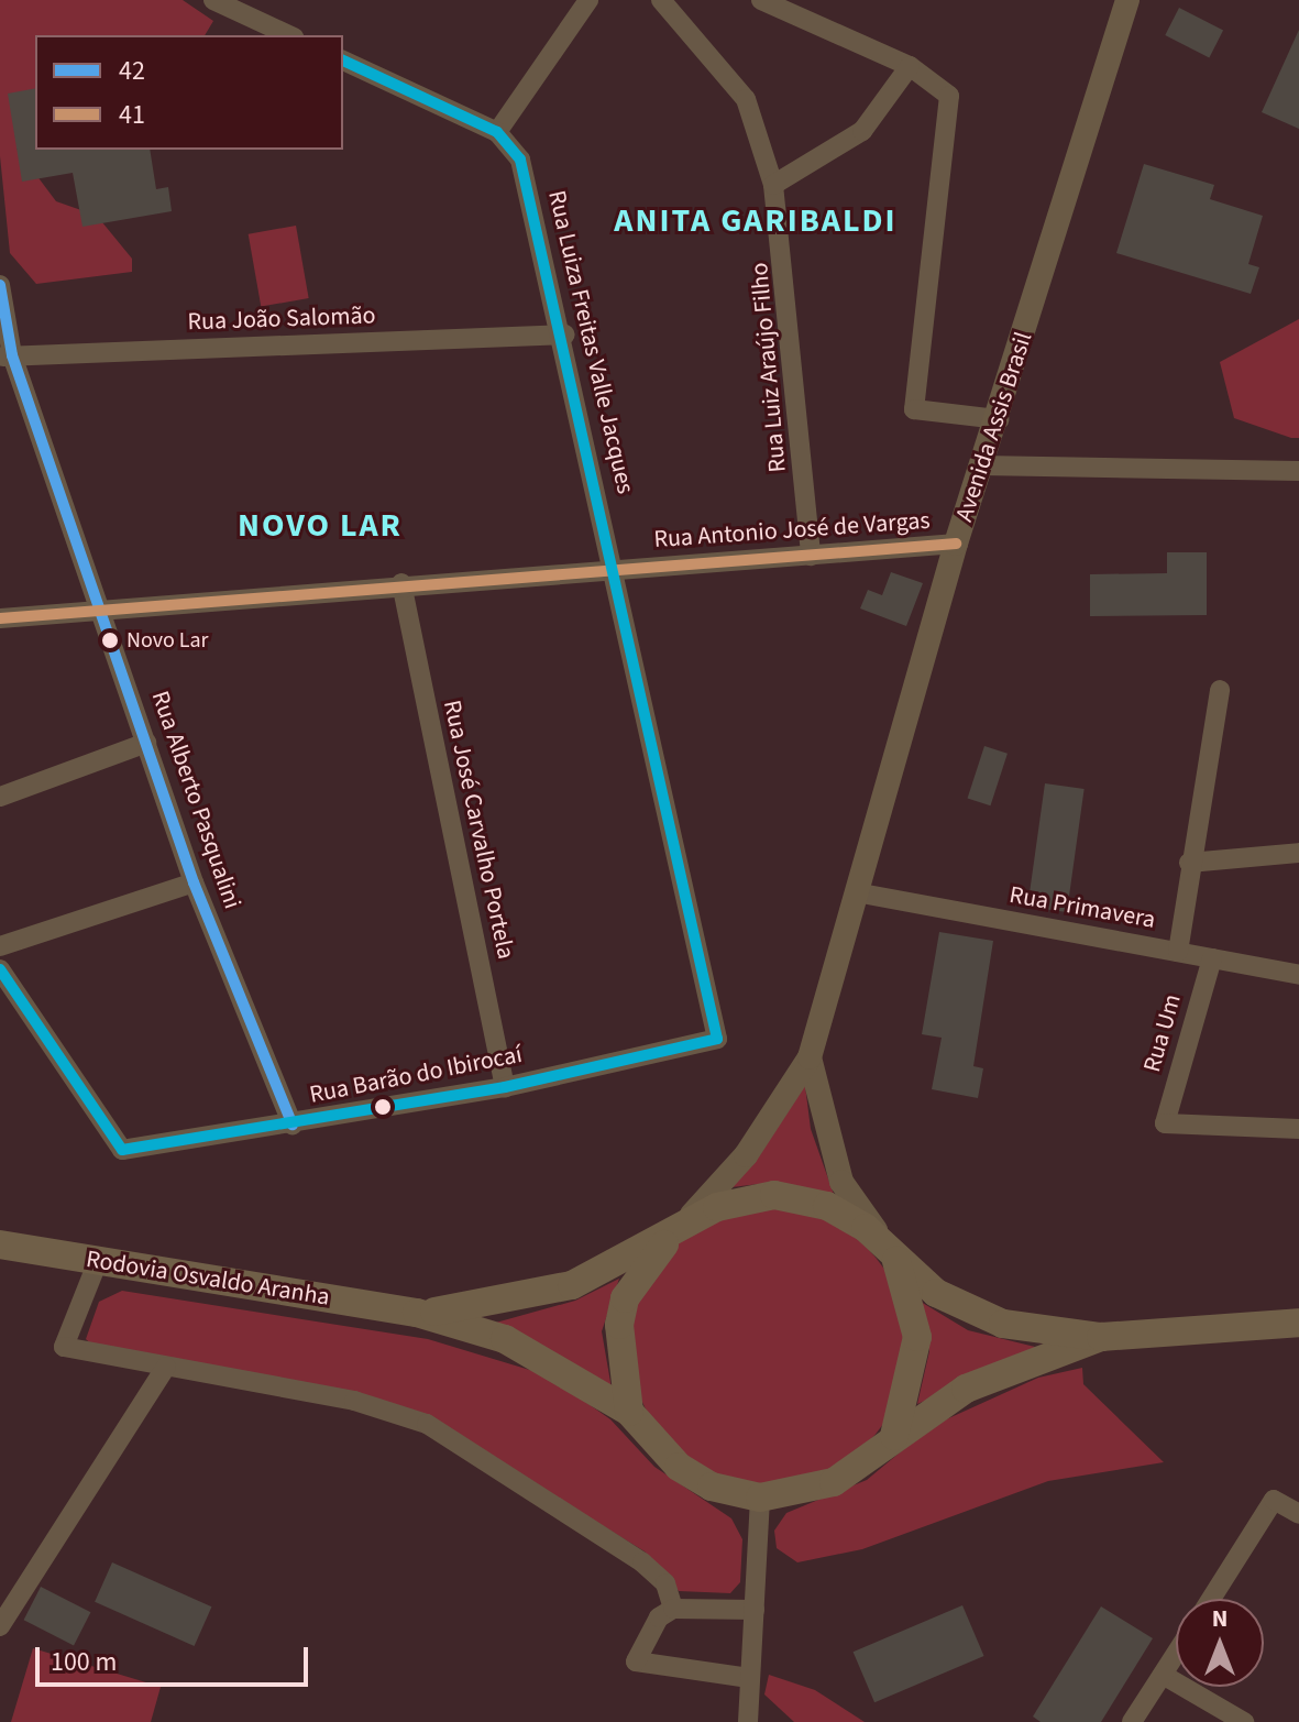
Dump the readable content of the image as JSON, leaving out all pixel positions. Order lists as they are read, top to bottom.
{
  "streets": {
    "highway": ["Rodovia Osvaldo Aranha"],
    "main road": ["Avenida Assis Brasil"],
    "street": [
      "Rua João Salomão",
      "Rua Luiza Freitas Valle Jacques",
      "Rua Luiz Araújo Filho",
      "Rua Antonio José de Vargas",
      "Rua Alberto Pasqualini",
      "Rua José Carvalho Portela",
      "Rua Primavera",
      "Rua Um",
      "Rua Barão do Ibirocaí"
    ]
  },
  "crossings": [
    ["Rua João Salomão", "Rua Luiza Freitas Valle Jacques"],
    ["Rua João Salomão", "Rua Alberto Pasqualini"],
    ["Rua Luiza Freitas Valle Jacques", "Rua Antonio José de Vargas"],
    ["Rua Luiza Freitas Valle Jacques", "Rua Barão do Ibirocaí"],
    ["Rua Luiz Araújo Filho", "Rua Antonio José de Vargas"],
    ["Avenida Assis Brasil", "Rua Antonio José de Vargas"],
    ["Avenida Assis Brasil", "Rua Primavera"],
    ["Rua Antonio José de Vargas", "Rua Alberto Pasqualini"],
    ["Rua Antonio José de Vargas", "Rua José Carvalho Portela"],
    ["Rua Alberto Pasqualini", "Rua Barão do Ibirocaí"],
    ["Rua José Carvalho Portela", "Rua Barão do Ibirocaí"],
    ["Rua Primavera", "Rua Um"]
  ],
  "districts": ["ANITA GARIBALDI", "NOVO LAR"],
  "places": ["Novo Lar"],
  "lines": ["transit line 42", "transit line 41"],
  "legend": ["42", "41"],
  "scale_bar": "100 m",
  "north": "top"
}
